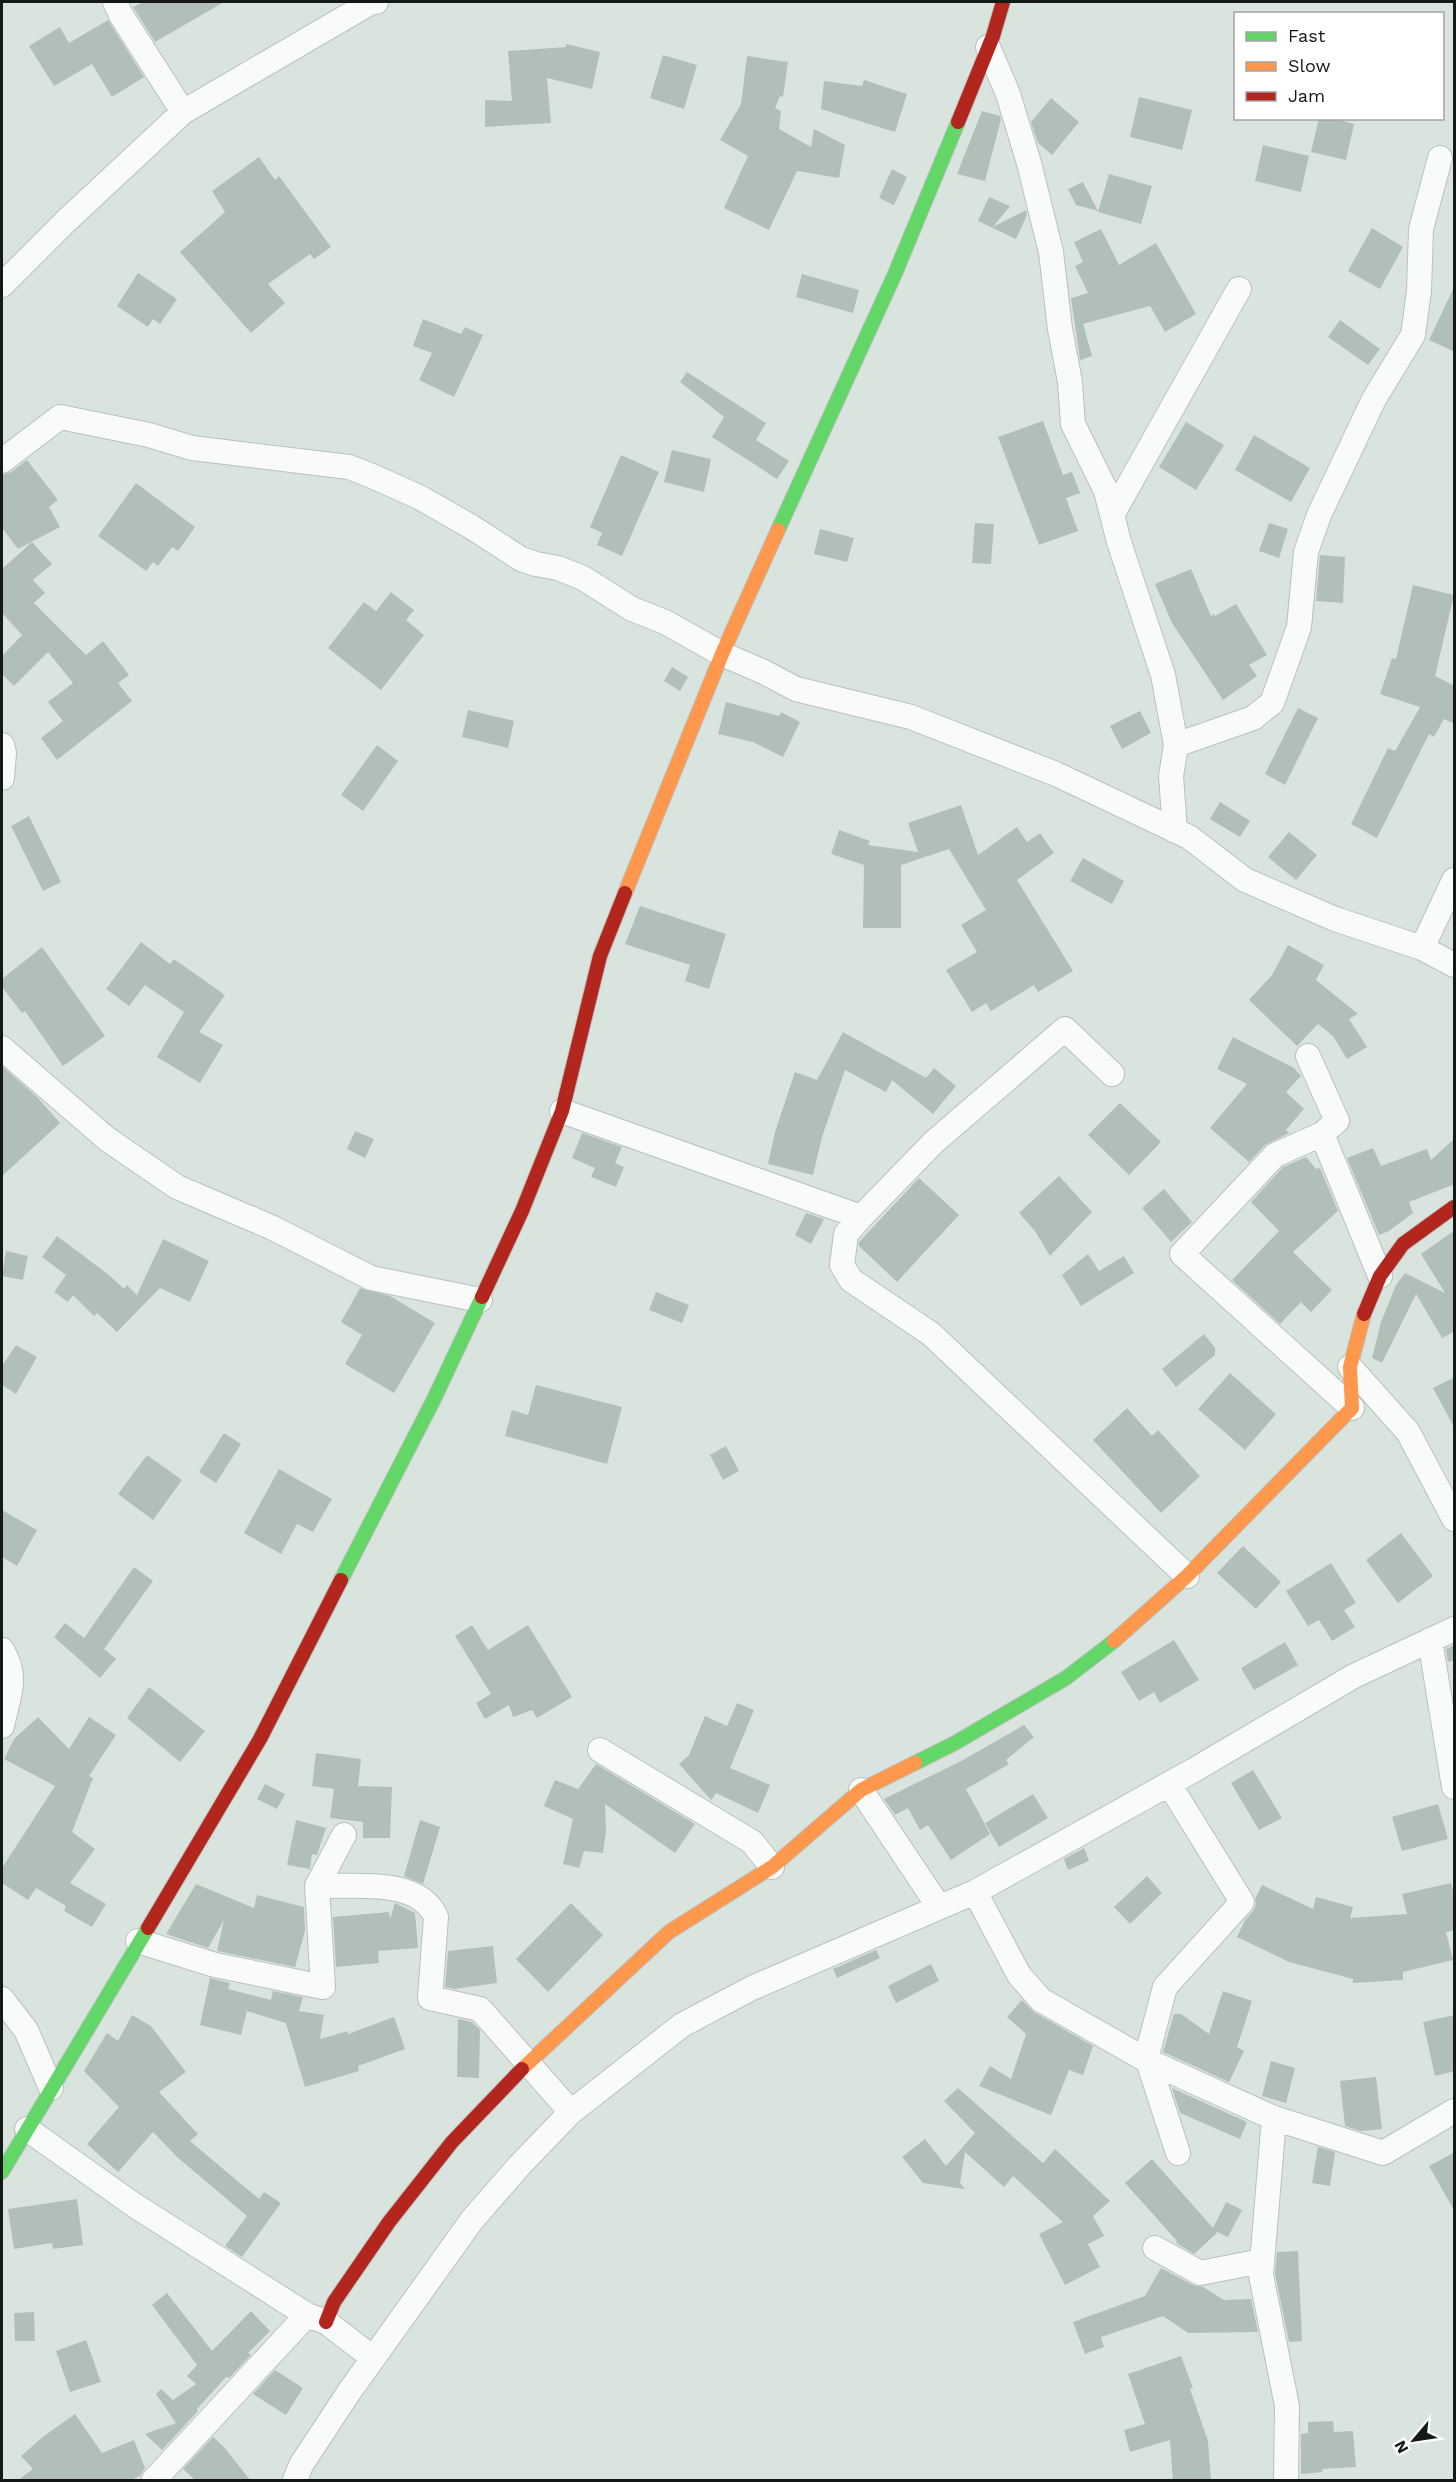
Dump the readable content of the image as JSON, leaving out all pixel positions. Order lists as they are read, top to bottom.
{
  "legend": ["Fast", "Slow", "Jam"],
  "north": "bottom left"
}
